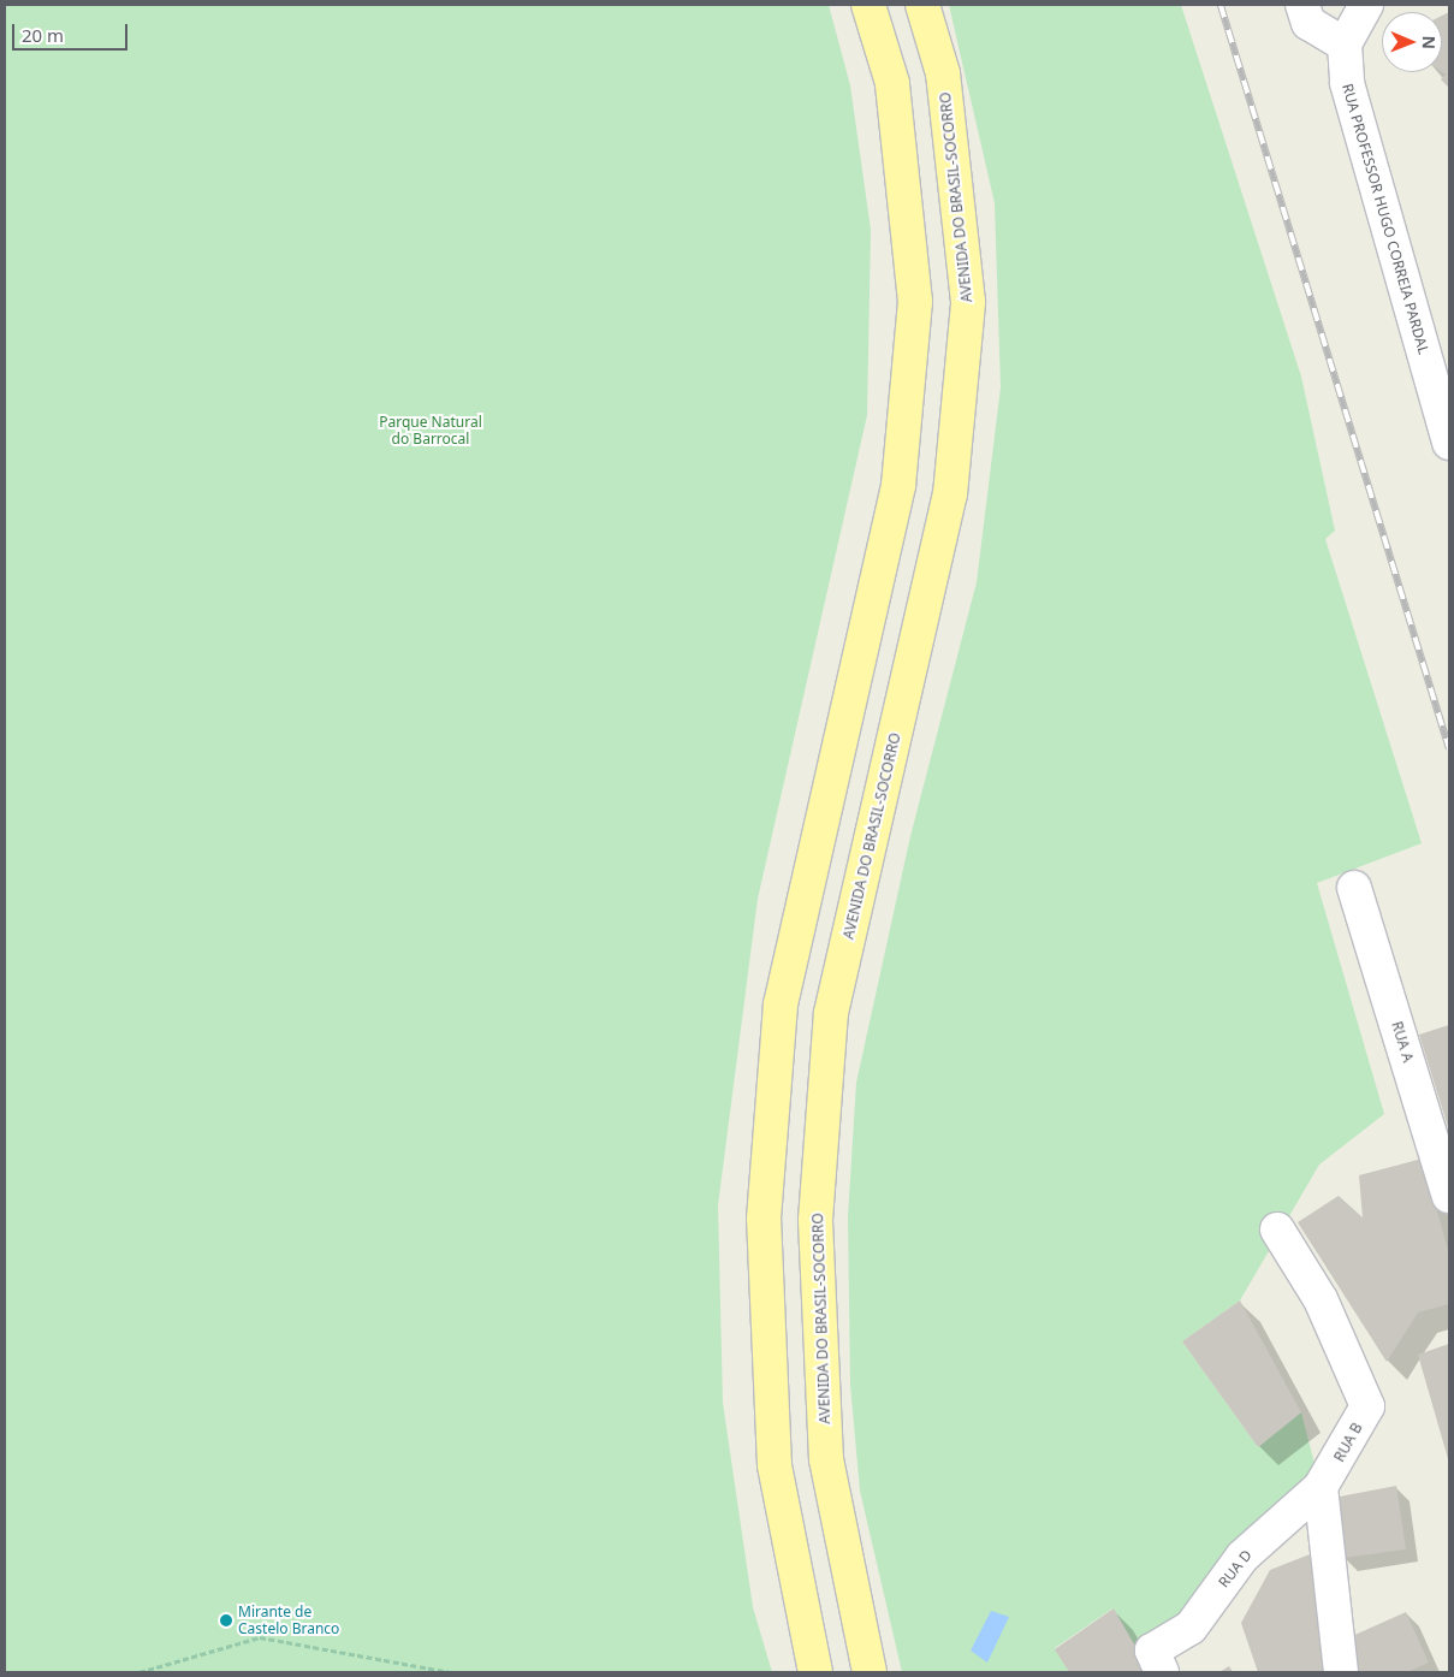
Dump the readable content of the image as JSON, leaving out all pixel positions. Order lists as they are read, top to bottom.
{
  "streets": {
    "main road": ["AVENIDA DO BRASIL-SOCORRO"],
    "street": [
      "RUA PROFESSOR HUGO CORREIA PARDAL",
      "RUA A",
      "RUA B",
      "RUA D"
    ]
  },
  "crossings": [
    ["RUA B", "RUA D"]
  ],
  "parks": ["Parque Natural do Barrocal"],
  "places": ["Mirante de Castelo Branco"],
  "scale_bar": "20 m",
  "north": "right"
}
